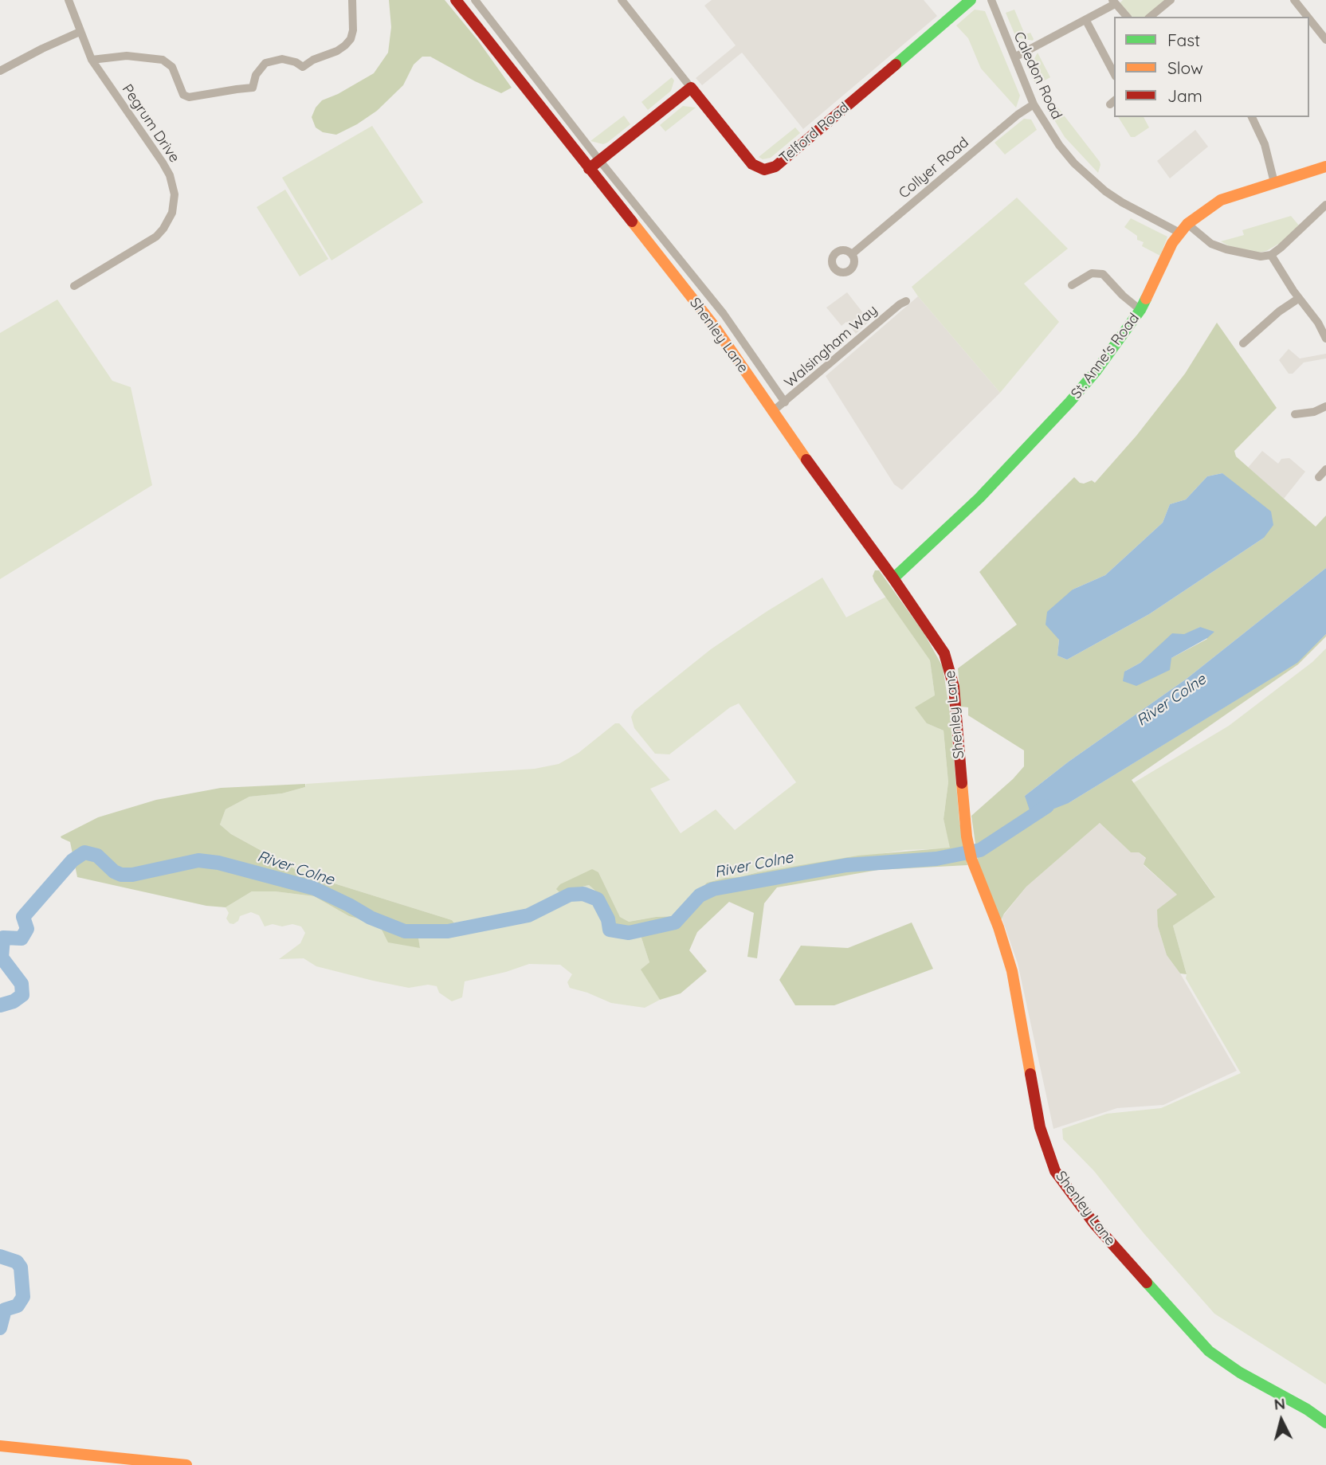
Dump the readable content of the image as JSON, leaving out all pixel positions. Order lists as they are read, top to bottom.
{
  "streets": {
    "main road": ["Telford Road", "Shenley Lane", "St. Anne's Road"],
    "street": [
      "Caledon Road",
      "Pegrum Drive",
      "Collyer Road",
      "Walsingham Way"
    ]
  },
  "crossings": [
    ["Caledon Road", "Collyer Road"],
    ["Caledon Road", "St. Anne's Road"],
    ["Shenley Lane", "Walsingham Way"],
    ["Shenley Lane", "St. Anne's Road"]
  ],
  "water": ["River Colne"],
  "legend": ["Fast", "Slow", "Jam"],
  "north": "top"
}
